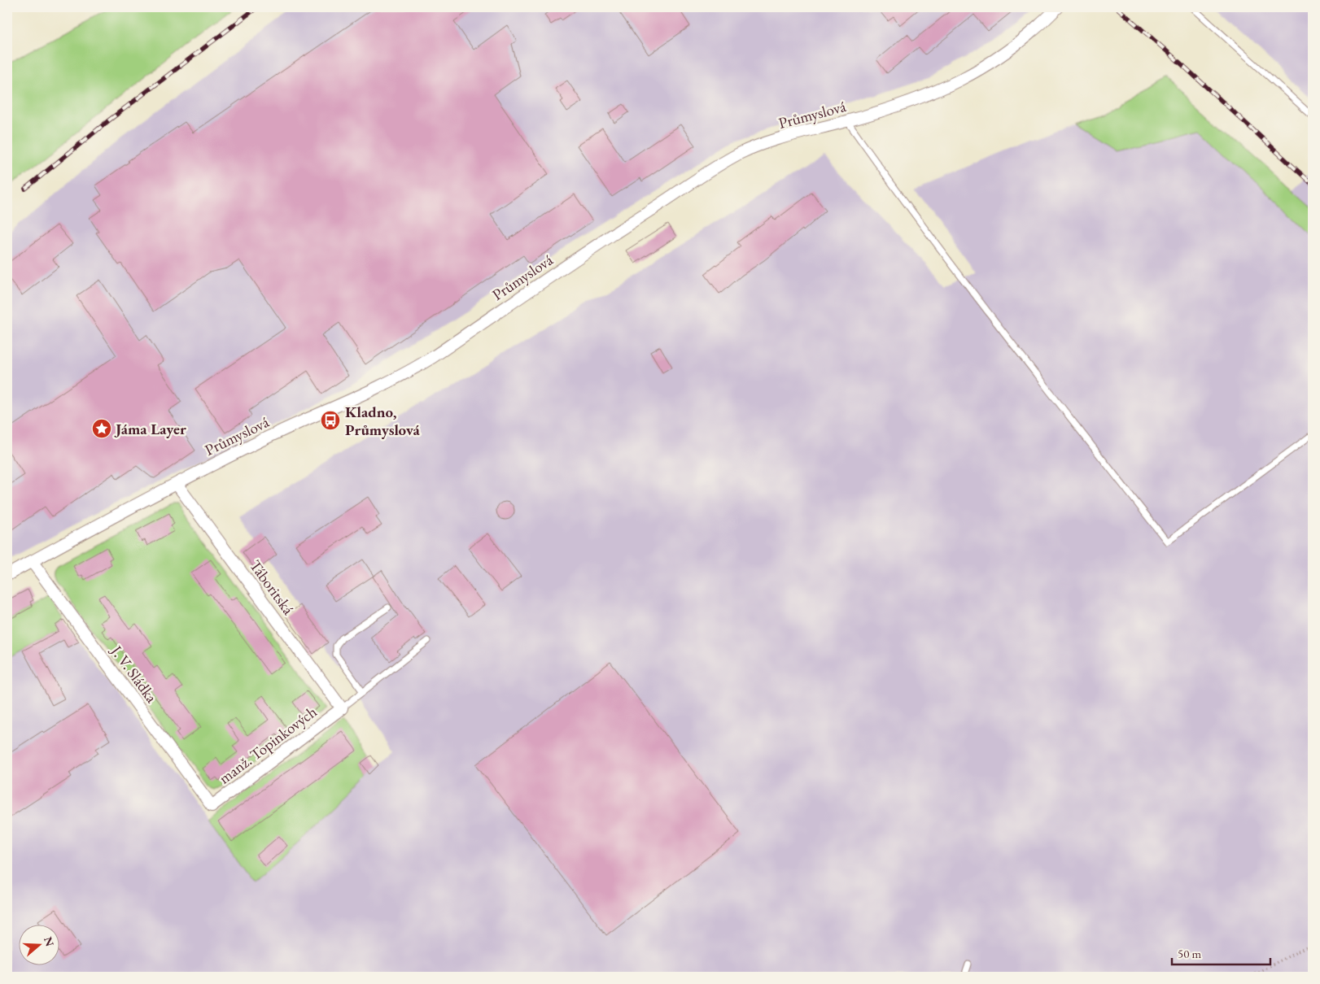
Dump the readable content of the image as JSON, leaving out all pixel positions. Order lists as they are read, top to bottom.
{
  "streets": {
    "street": [
      "Průmyslová",
      "Táboritská",
      "J. V. Sládka",
      "manž. Topinkových"
    ]
  },
  "crossings": [
    ["Průmyslová", "Táboritská"],
    ["Průmyslová", "J. V. Sládka"],
    ["Táboritská", "manž. Topinkových"],
    ["J. V. Sládka", "manž. Topinkových"]
  ],
  "places": {
    "bus stop": ["Kladno, Průmyslová"],
    "place": ["Jáma Layer"]
  },
  "scale_bar": "50 m",
  "north": "right"
}
